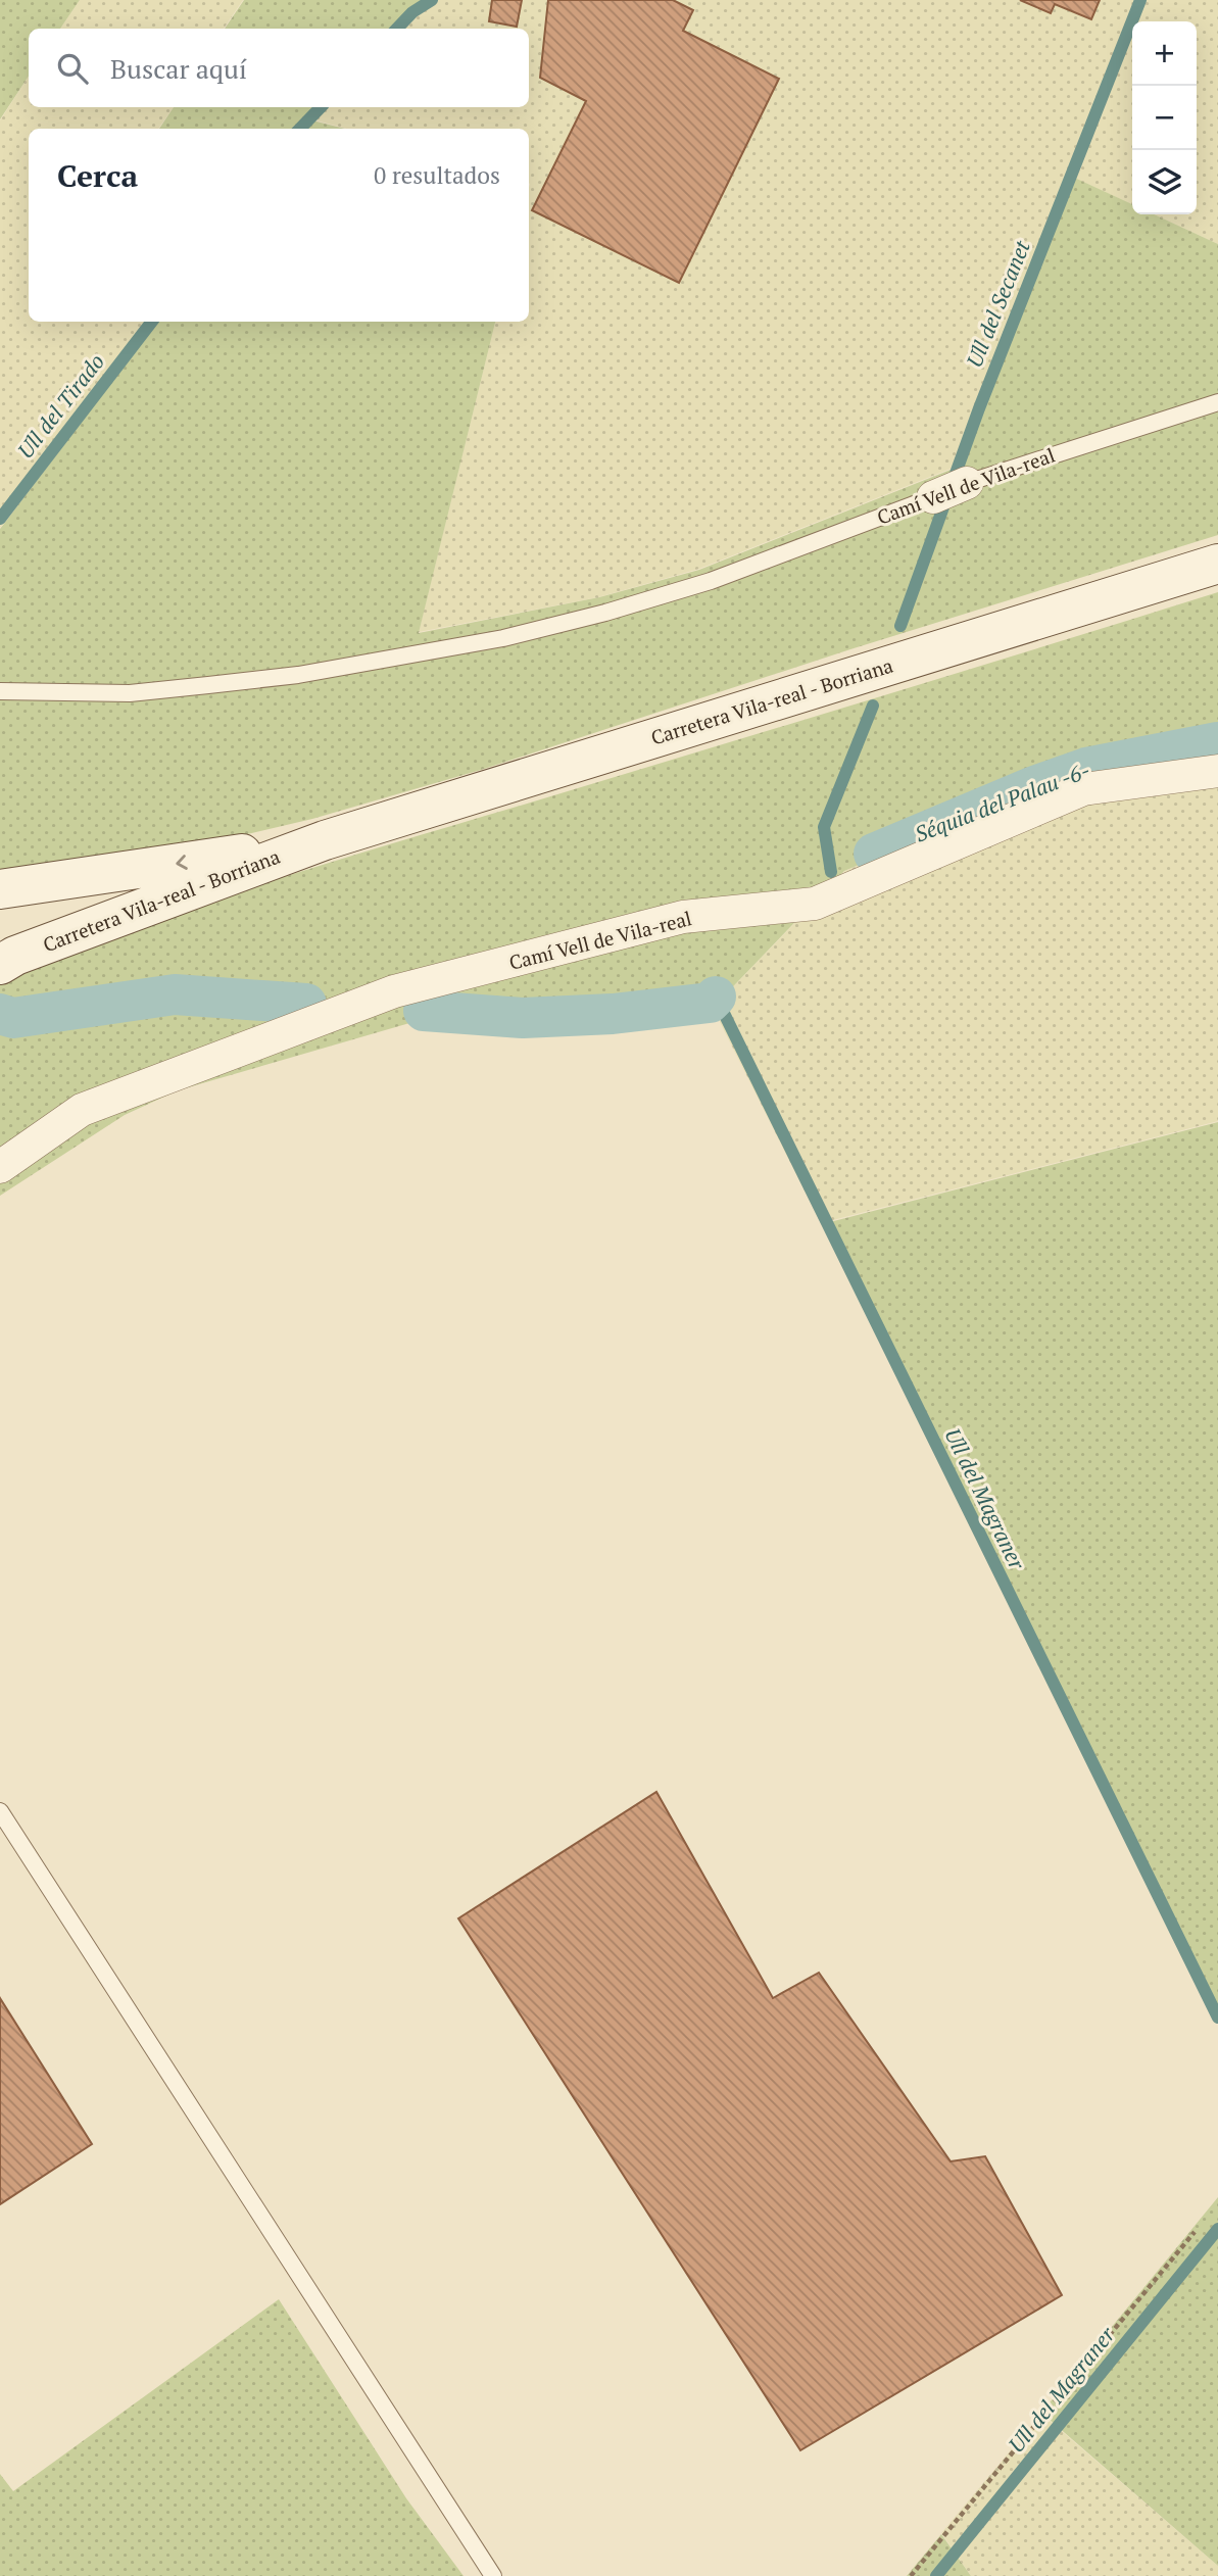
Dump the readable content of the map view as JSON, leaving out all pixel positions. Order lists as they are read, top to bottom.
{
  "streets": {
    "main road": ["Carretera Vila-real - Borriana"],
    "street": ["Camí Vell de Vila-real"]
  },
  "water": [
    "Ull del Secanet",
    "Ull del Tirado",
    "Séquia del Palau -6-",
    "Ull del Magraner"
  ],
  "page": {
    "map_buttons": ["+", "−"],
    "search": "Buscar aquí",
    "heading": ["Cerca", "0 resultados"]
  }
}
